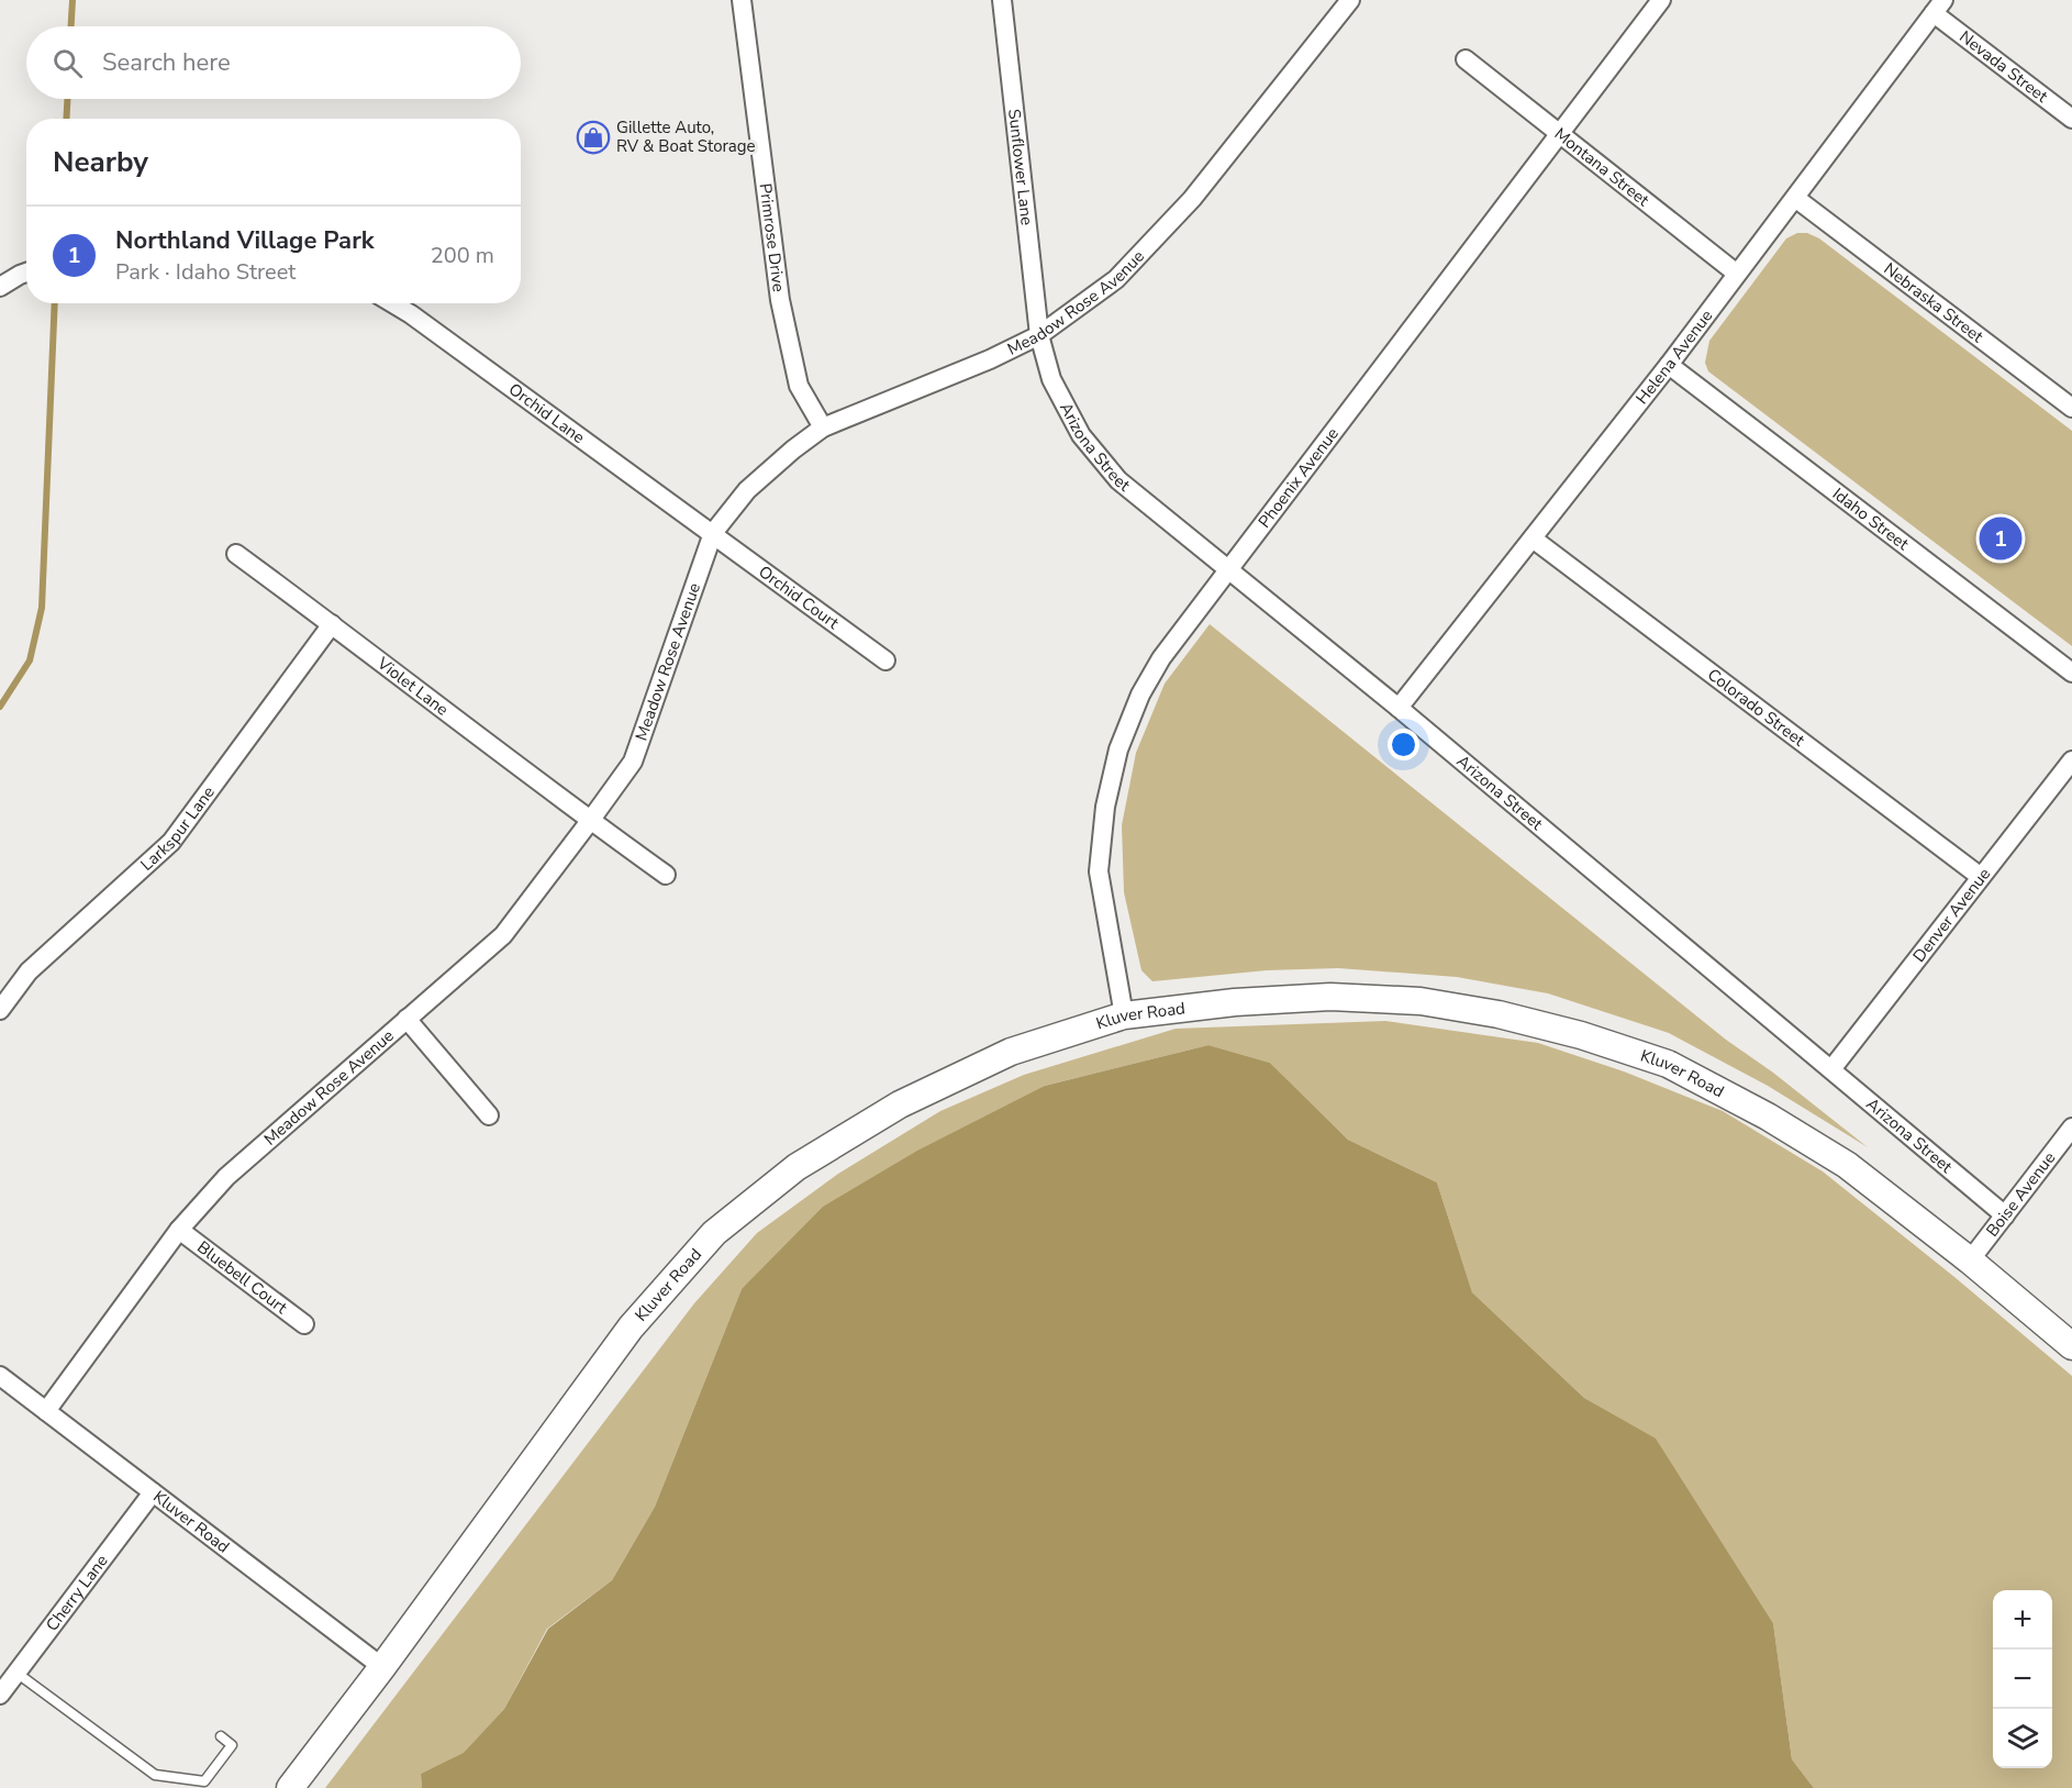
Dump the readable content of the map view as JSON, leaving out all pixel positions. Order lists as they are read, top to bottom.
{
  "streets": {
    "street": [
      "Nevada Street",
      "Montana Street",
      "Sunflower Lane",
      "Primrose Drive",
      "Meadow Rose Avenue",
      "Nebraska Street",
      "Helena Avenue",
      "Orchid Lane",
      "Arizona Street",
      "Phoenix Avenue",
      "Idaho Street",
      "Orchid Court",
      "Violet Lane",
      "Colorado Street",
      "Larkspur Lane",
      "Denver Avenue",
      "Kluver Road",
      "Boise Avenue",
      "Bluebell Court",
      "Cherry Lane"
    ]
  },
  "crossings": [
    ["Nevada Street", "Helena Avenue"],
    ["Montana Street", "Helena Avenue"],
    ["Montana Street", "Phoenix Avenue"],
    ["Sunflower Lane", "Meadow Rose Avenue"],
    ["Sunflower Lane", "Arizona Street"],
    ["Primrose Drive", "Meadow Rose Avenue"],
    ["Meadow Rose Avenue", "Orchid Lane"],
    ["Meadow Rose Avenue", "Arizona Street"],
    ["Meadow Rose Avenue", "Orchid Court"],
    ["Meadow Rose Avenue", "Violet Lane"],
    ["Meadow Rose Avenue", "Kluver Road"],
    ["Meadow Rose Avenue", "Bluebell Court"],
    ["Nebraska Street", "Helena Avenue"],
    ["Helena Avenue", "Arizona Street"],
    ["Helena Avenue", "Idaho Street"],
    ["Helena Avenue", "Colorado Street"],
    ["Orchid Lane", "Orchid Court"],
    ["Arizona Street", "Phoenix Avenue"],
    ["Arizona Street", "Denver Avenue"],
    ["Arizona Street", "Boise Avenue"],
    ["Phoenix Avenue", "Kluver Road"],
    ["Violet Lane", "Larkspur Lane"],
    ["Colorado Street", "Denver Avenue"],
    ["Kluver Road", "Boise Avenue"],
    ["Kluver Road", "Cherry Lane"]
  ],
  "places": {
    "shop": ["Gillette Auto, RV & Boat Storage"]
  },
  "page": {
    "search": "Search here",
    "heading": "Nearby",
    "list": [
      {
        "mark": "1",
        "name": "Northland Village Park",
        "note": "Park · Idaho Street",
        "value": "200 m"
      }
    ],
    "pins": "1",
    "map_buttons": ["+", "−"]
  }
}
